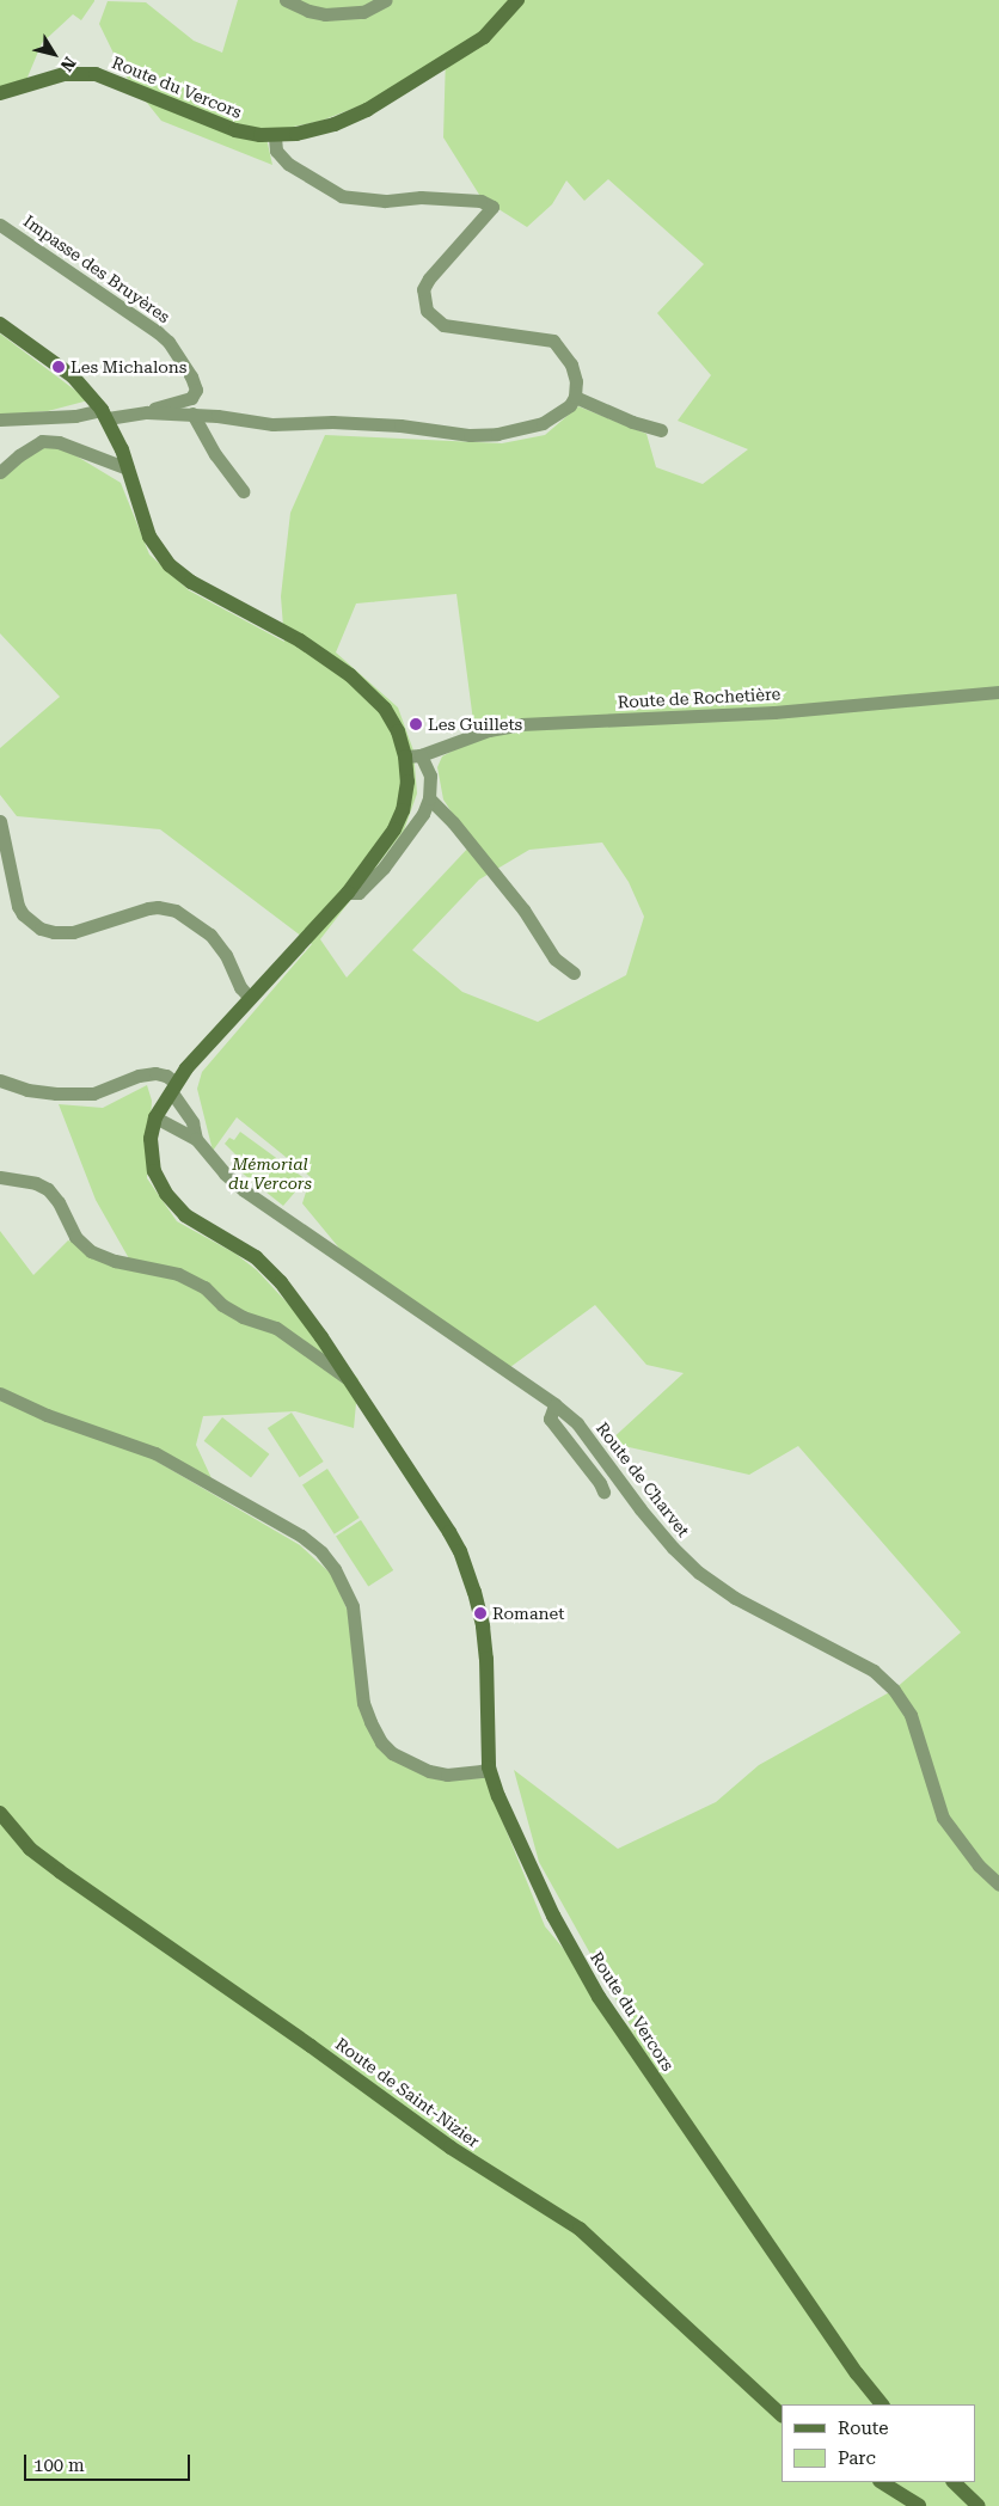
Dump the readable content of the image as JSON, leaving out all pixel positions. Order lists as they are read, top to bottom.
{
  "streets": {
    "main road": ["Route du Vercors", "Route de Saint-Nizier"],
    "street": ["Impasse des Bruyères", "Route de Rochetière", "Route de Charvet"]
  },
  "crossings": [
    ["Route du Vercors", "Route de Charvet"]
  ],
  "parks": ["Mémorial du Vercors"],
  "places": ["Les Michalons", "Les Guillets", "Romanet"],
  "legend": ["Route", "Parc"],
  "scale_bar": "100 m",
  "north": "bottom right"
}
